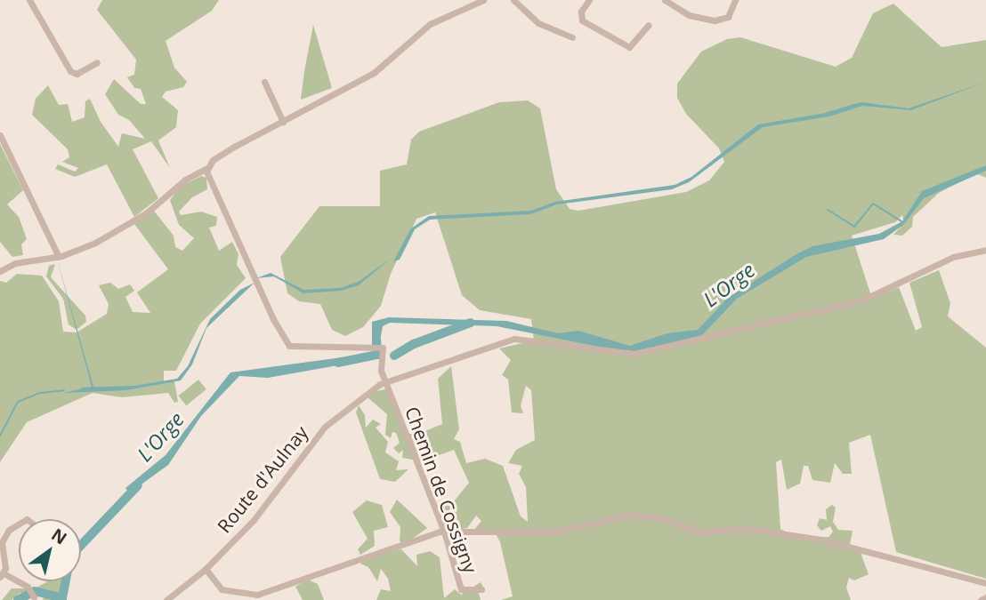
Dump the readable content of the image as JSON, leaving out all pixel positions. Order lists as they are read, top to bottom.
{
  "streets": {
    "street": ["Route d'Aulnay", "Chemin de Cossigny"]
  },
  "crossings": [
    ["Route d'Aulnay", "Chemin de Cossigny"]
  ],
  "water": ["L'Orge"],
  "north": "top right"
}
